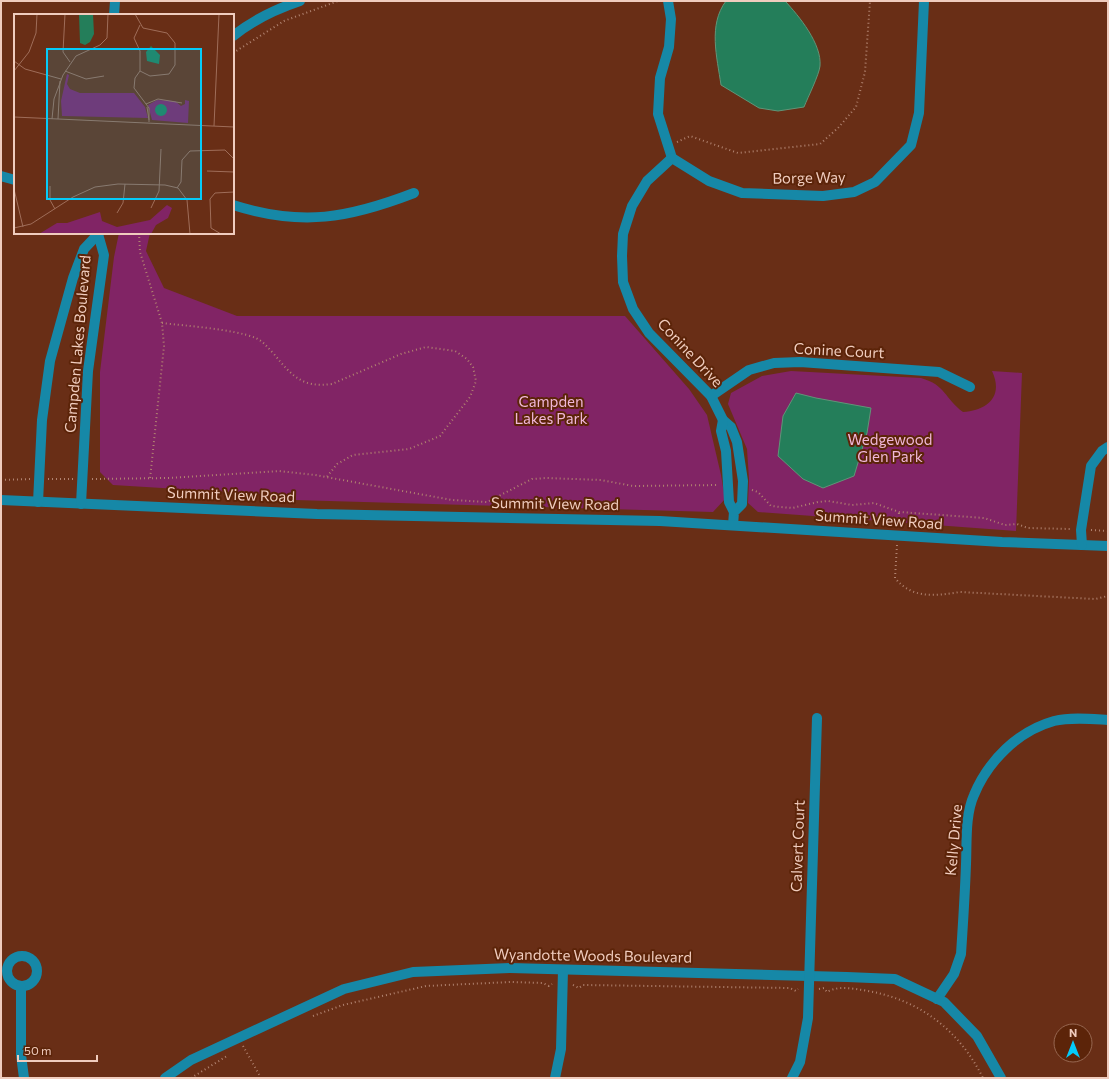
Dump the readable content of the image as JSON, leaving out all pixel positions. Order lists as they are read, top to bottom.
{
  "streets": {
    "street": [
      "Borge Way",
      "Campden Lakes Boulevard",
      "Conine Court",
      "Conine Drive",
      "Summit View Road",
      "Kelly Drive",
      "Calvert Court",
      "Wyandotte Woods Boulevard"
    ]
  },
  "crossings": [
    ["Borge Way", "Conine Drive"],
    ["Campden Lakes Boulevard", "Summit View Road"],
    ["Conine Court", "Conine Drive"],
    ["Conine Drive", "Summit View Road"],
    ["Kelly Drive", "Wyandotte Woods Boulevard"],
    ["Calvert Court", "Wyandotte Woods Boulevard"]
  ],
  "parks": ["Campden Lakes Park", "Wedgewood Glen Park"],
  "scale_bar": "50 m",
  "north": "top"
}
